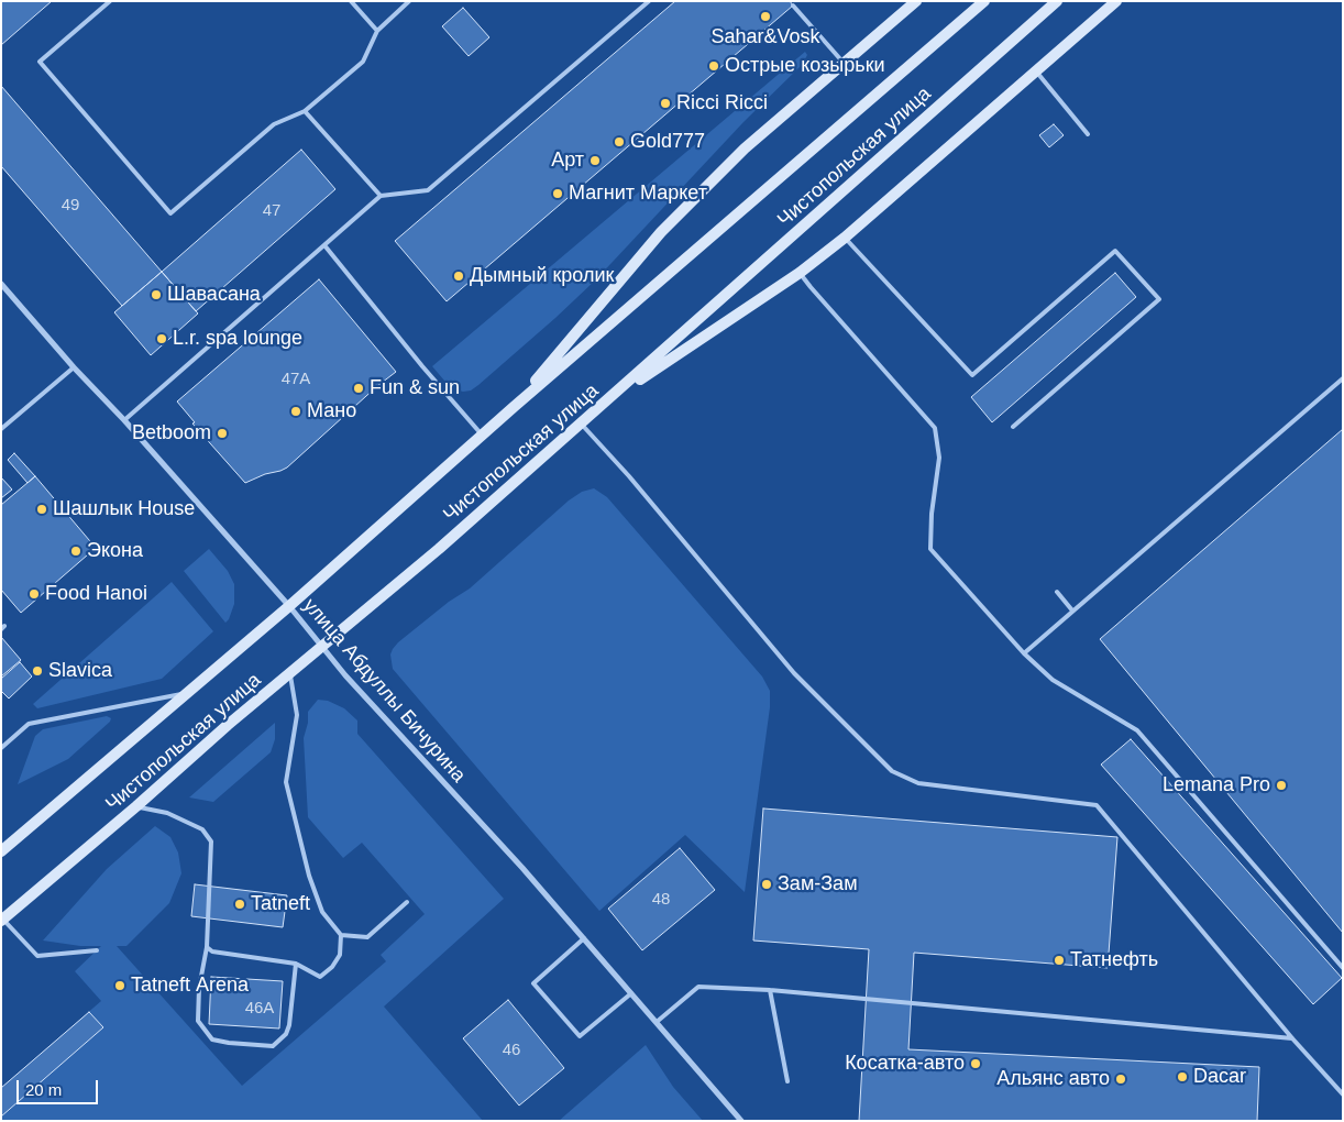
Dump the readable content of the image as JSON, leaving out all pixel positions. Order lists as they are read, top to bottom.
{
  "streets": {
    "main road": ["Чистопольская улица"],
    "street": ["улица Абдуллы Бичурина"]
  },
  "crossings": [
    ["Чистопольская улица", "улица Абдуллы Бичурина"]
  ],
  "places": [
    "Sahar&Vosk",
    "Острые козырьки",
    "Ricci Ricci",
    "Gold777",
    "Арт",
    "Магнит Маркет",
    "Дымный кролик",
    "Шавасана",
    "L.r. spa lounge",
    "Fun & sun",
    "Мано",
    "Betboom",
    "Шашлык House",
    "Экона",
    "Food Hanoi",
    "Slavica",
    "Lemana Pro",
    "Зам-Зам",
    "Tatneft",
    "Татнефть",
    "Tatneft Arena",
    "Косатка-авто",
    "Dacar",
    "Альянс авто"
  ],
  "house_numbers": [
    "49",
    "47",
    "47А",
    "48",
    "46А",
    "46"
  ],
  "scale_bar": "20 m"
}
